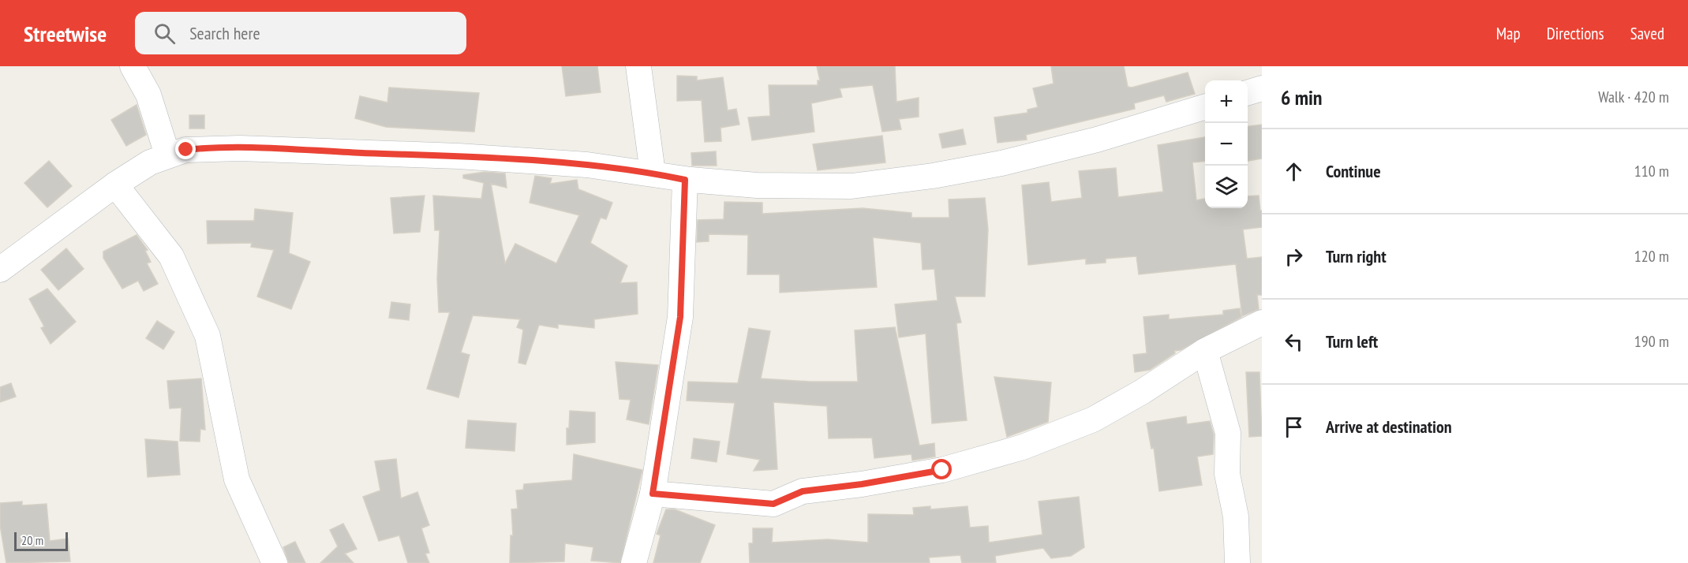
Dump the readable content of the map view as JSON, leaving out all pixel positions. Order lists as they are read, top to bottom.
{
  "scale_bar": "20 m",
  "page": {
    "header": "Streetwise",
    "search": "Search here",
    "nav": ["Map", "Directions", "Saved"],
    "heading": ["6 min", "Walk · 420 m"],
    "map_buttons": ["+", "−"],
    "list": [
      ["Continue", "110 m"],
      ["Turn right", "120 m"],
      ["Turn left", "190 m"],
      "Arrive at destination"
    ],
    "scale": "20 m"
  }
}
